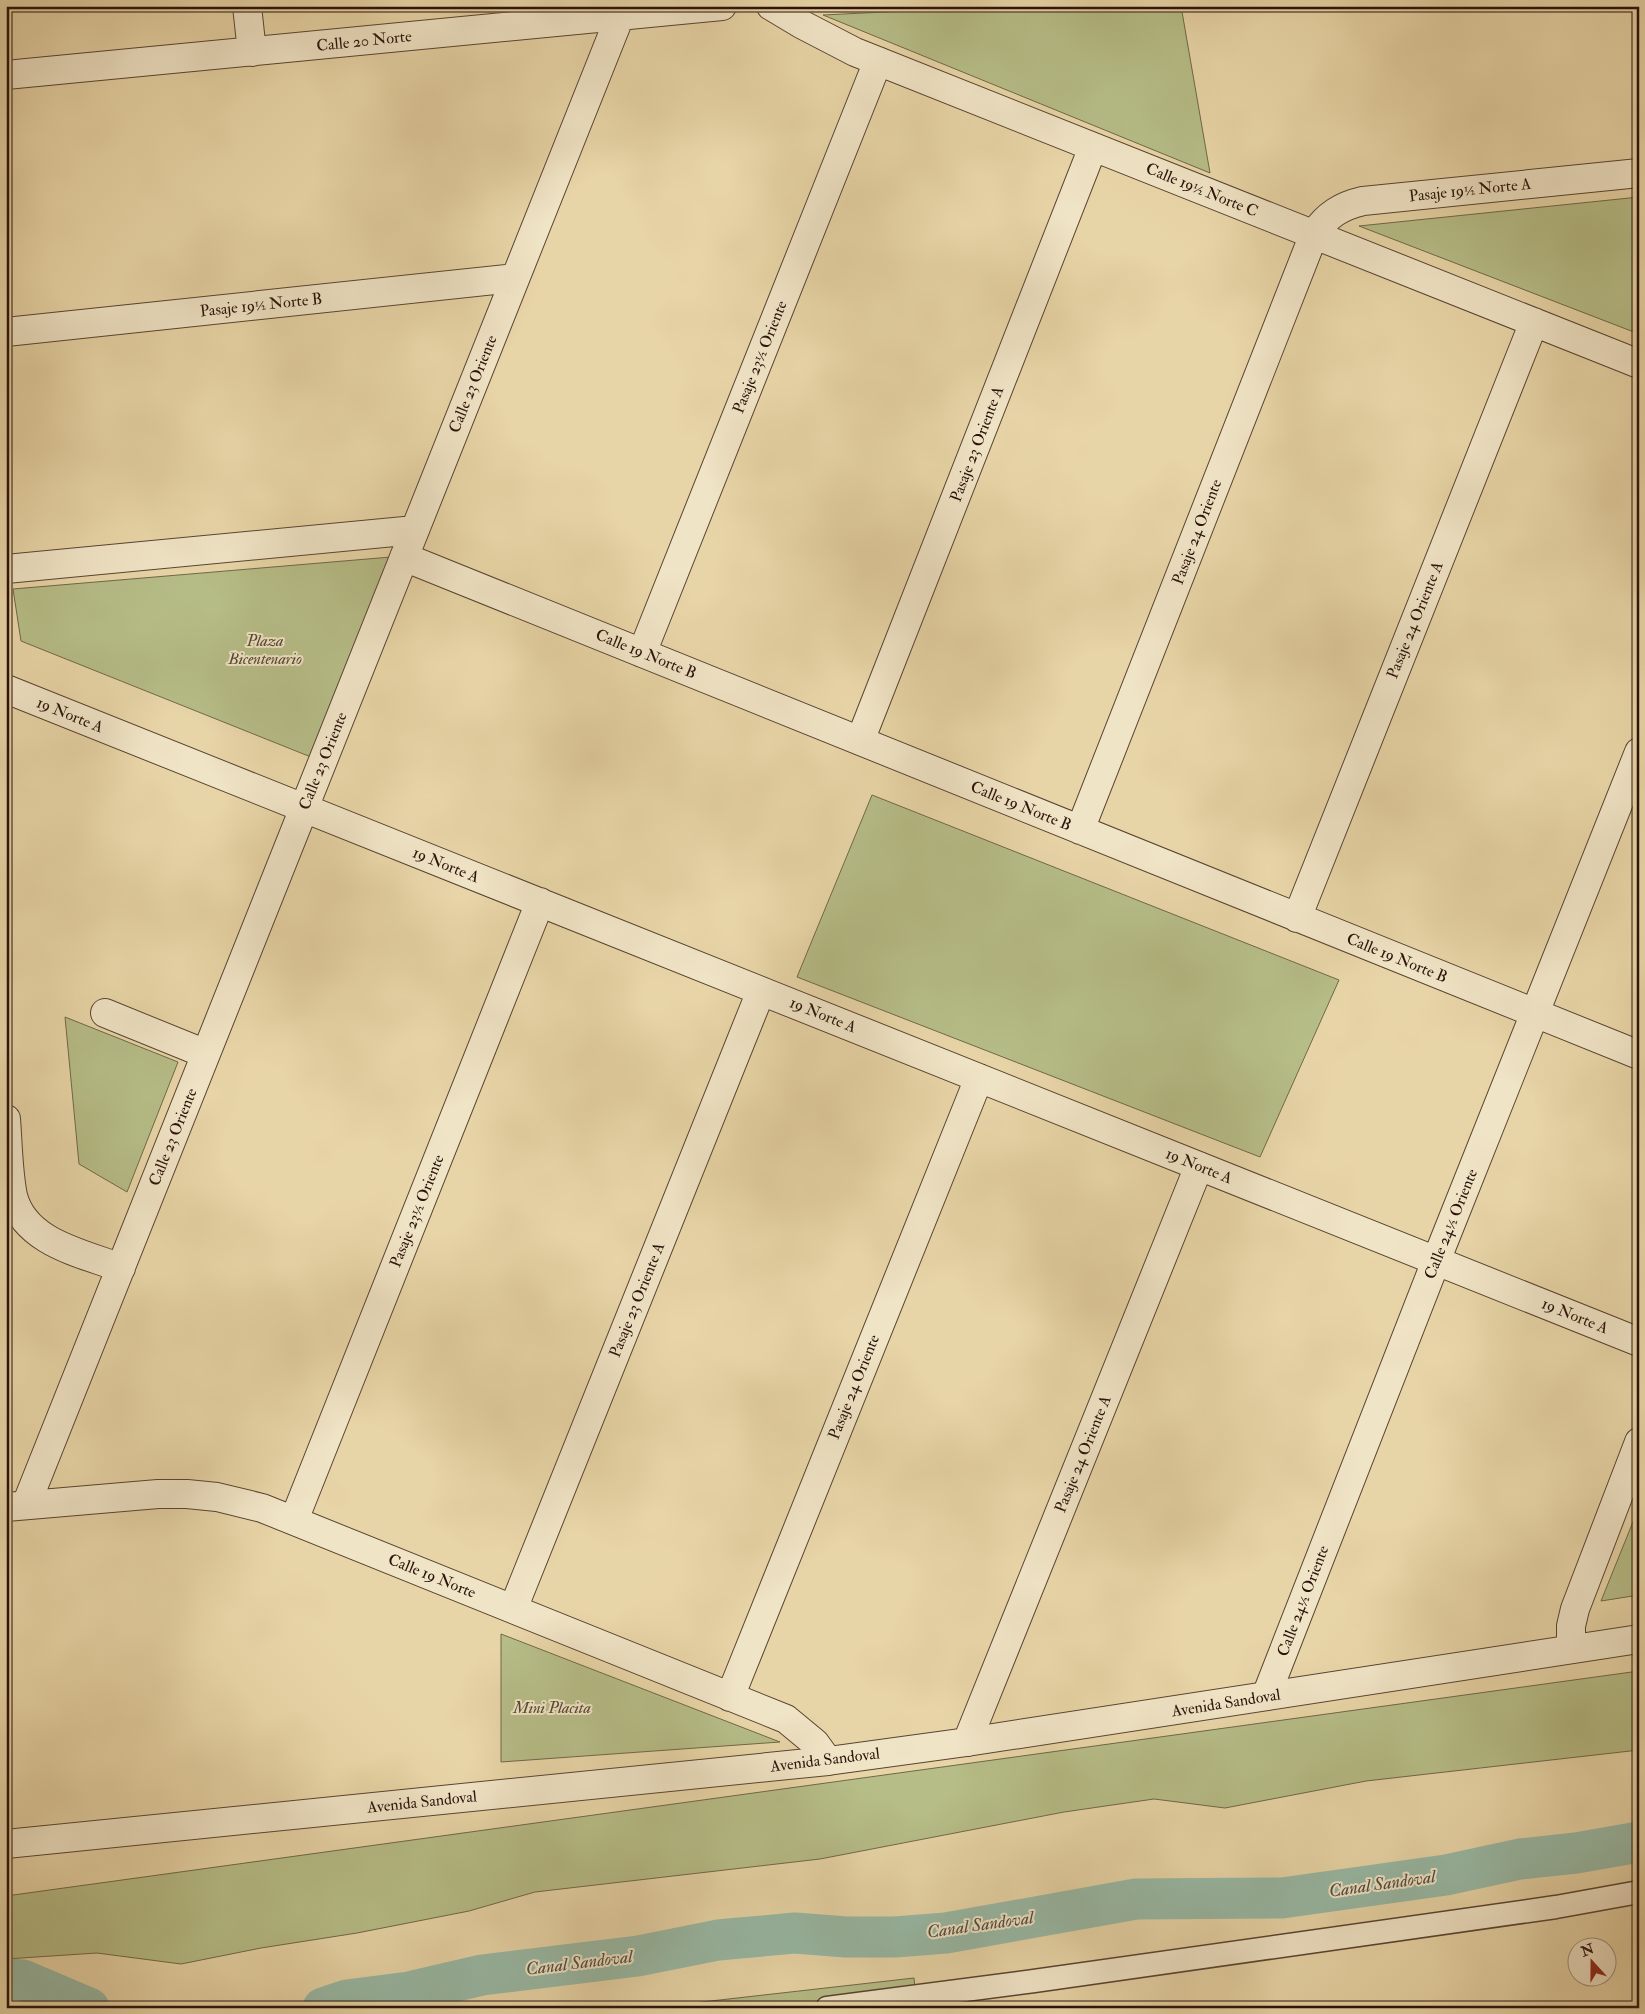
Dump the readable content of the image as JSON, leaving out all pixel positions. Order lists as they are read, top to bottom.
{
  "streets": {
    "street": [
      "Calle 20 Norte",
      "Calle 19½ Norte C",
      "Pasaje 19½ Norte A",
      "Pasaje 19½ Norte B",
      "Pasaje 23½ Oriente",
      "Calle 23 Oriente",
      "Pasaje 23 Oriente A",
      "Pasaje 24 Oriente",
      "Pasaje 24 Oriente A",
      "Calle 19 Norte B",
      "19 Norte A",
      "Calle 24½ Oriente",
      "Calle 19 Norte",
      "Avenida Sandoval"
    ]
  },
  "crossings": [
    ["Calle 20 Norte", "Calle 23 Oriente"],
    ["Calle 19½ Norte C", "Pasaje 19½ Norte A"],
    ["Calle 19½ Norte C", "Pasaje 23½ Oriente"],
    ["Calle 19½ Norte C", "Pasaje 23 Oriente A"],
    ["Calle 19½ Norte C", "Pasaje 24 Oriente"],
    ["Calle 19½ Norte C", "Pasaje 24 Oriente A"],
    ["Pasaje 19½ Norte A", "Pasaje 24 Oriente"],
    ["Pasaje 19½ Norte B", "Calle 23 Oriente"],
    ["Pasaje 23½ Oriente", "Calle 19 Norte B"],
    ["Pasaje 23½ Oriente", "19 Norte A"],
    ["Pasaje 23½ Oriente", "Calle 19 Norte"],
    ["Calle 23 Oriente", "Calle 19 Norte B"],
    ["Calle 23 Oriente", "19 Norte A"],
    ["Calle 23 Oriente", "Calle 19 Norte"],
    ["Pasaje 23 Oriente A", "Calle 19 Norte B"],
    ["Pasaje 23 Oriente A", "19 Norte A"],
    ["Pasaje 23 Oriente A", "Calle 19 Norte"],
    ["Pasaje 24 Oriente", "Calle 19 Norte B"],
    ["Pasaje 24 Oriente", "19 Norte A"],
    ["Pasaje 24 Oriente", "Calle 19 Norte"],
    ["Pasaje 24 Oriente A", "Calle 19 Norte B"],
    ["Pasaje 24 Oriente A", "19 Norte A"],
    ["Pasaje 24 Oriente A", "Avenida Sandoval"],
    ["Calle 19 Norte B", "Calle 24½ Oriente"],
    ["19 Norte A", "Calle 24½ Oriente"],
    ["Calle 24½ Oriente", "Avenida Sandoval"],
    ["Calle 19 Norte", "Avenida Sandoval"]
  ],
  "water": ["Canal Sandoval"],
  "parks": ["Plaza Bicentenario", "Mini Placita"],
  "north": "top"
}
